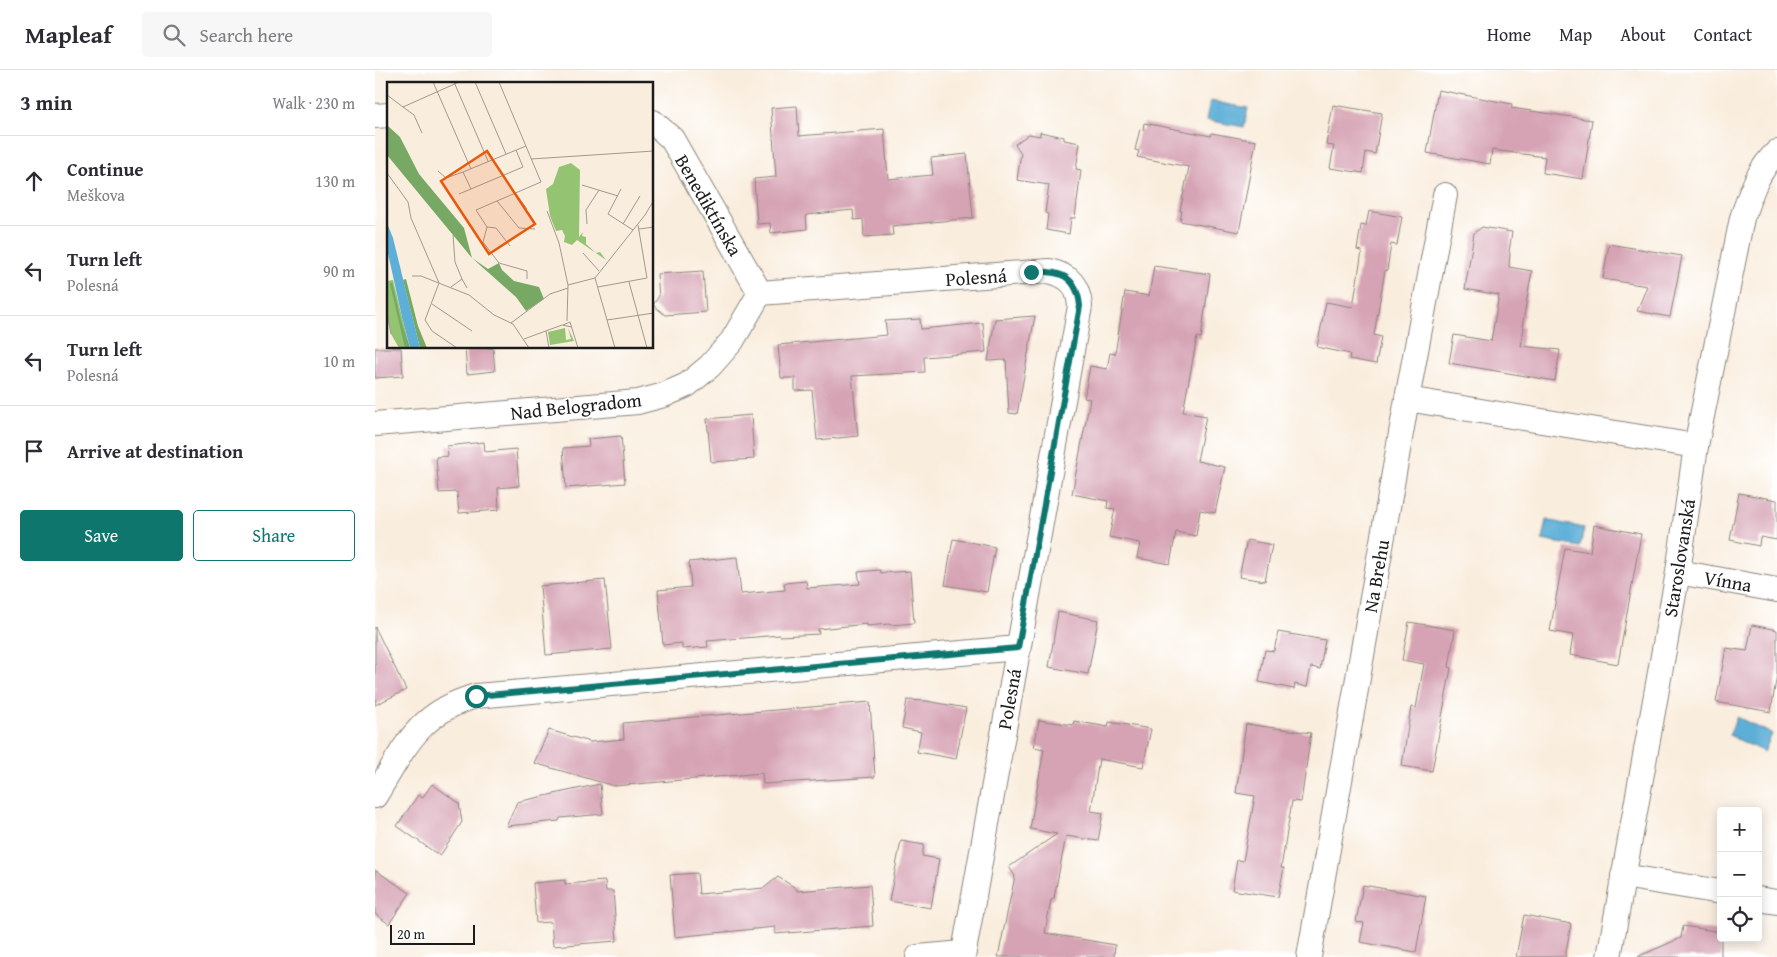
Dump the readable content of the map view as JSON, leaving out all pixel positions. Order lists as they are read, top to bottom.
{
  "streets": {
    "street": [
      "Benediktínska",
      "Polesná",
      "Nad Belogradom",
      "Staroslovanská",
      "Na Brehu",
      "Vínna"
    ]
  },
  "crossings": [
    ["Benediktínska", "Polesná"],
    ["Benediktínska", "Nad Belogradom"],
    ["Polesná", "Nad Belogradom"],
    ["Staroslovanská", "Vínna"]
  ],
  "scale_bar": "20 m",
  "page": {
    "header": "Mapleaf",
    "search": "Search here",
    "nav": [
      "Home",
      "Map",
      "About",
      "Contact"
    ],
    "heading": ["3 min", "Walk · 230 m"],
    "list": [
      ["Continue", "Meškova", "130 m"],
      ["Turn left", "Polesná", "90 m"],
      ["Turn left", "Polesná", "10 m"],
      "Arrive at destination"
    ],
    "buttons": ["Save", "Share"],
    "map_buttons": ["+", "−"],
    "scale": "20 m"
  }
}
